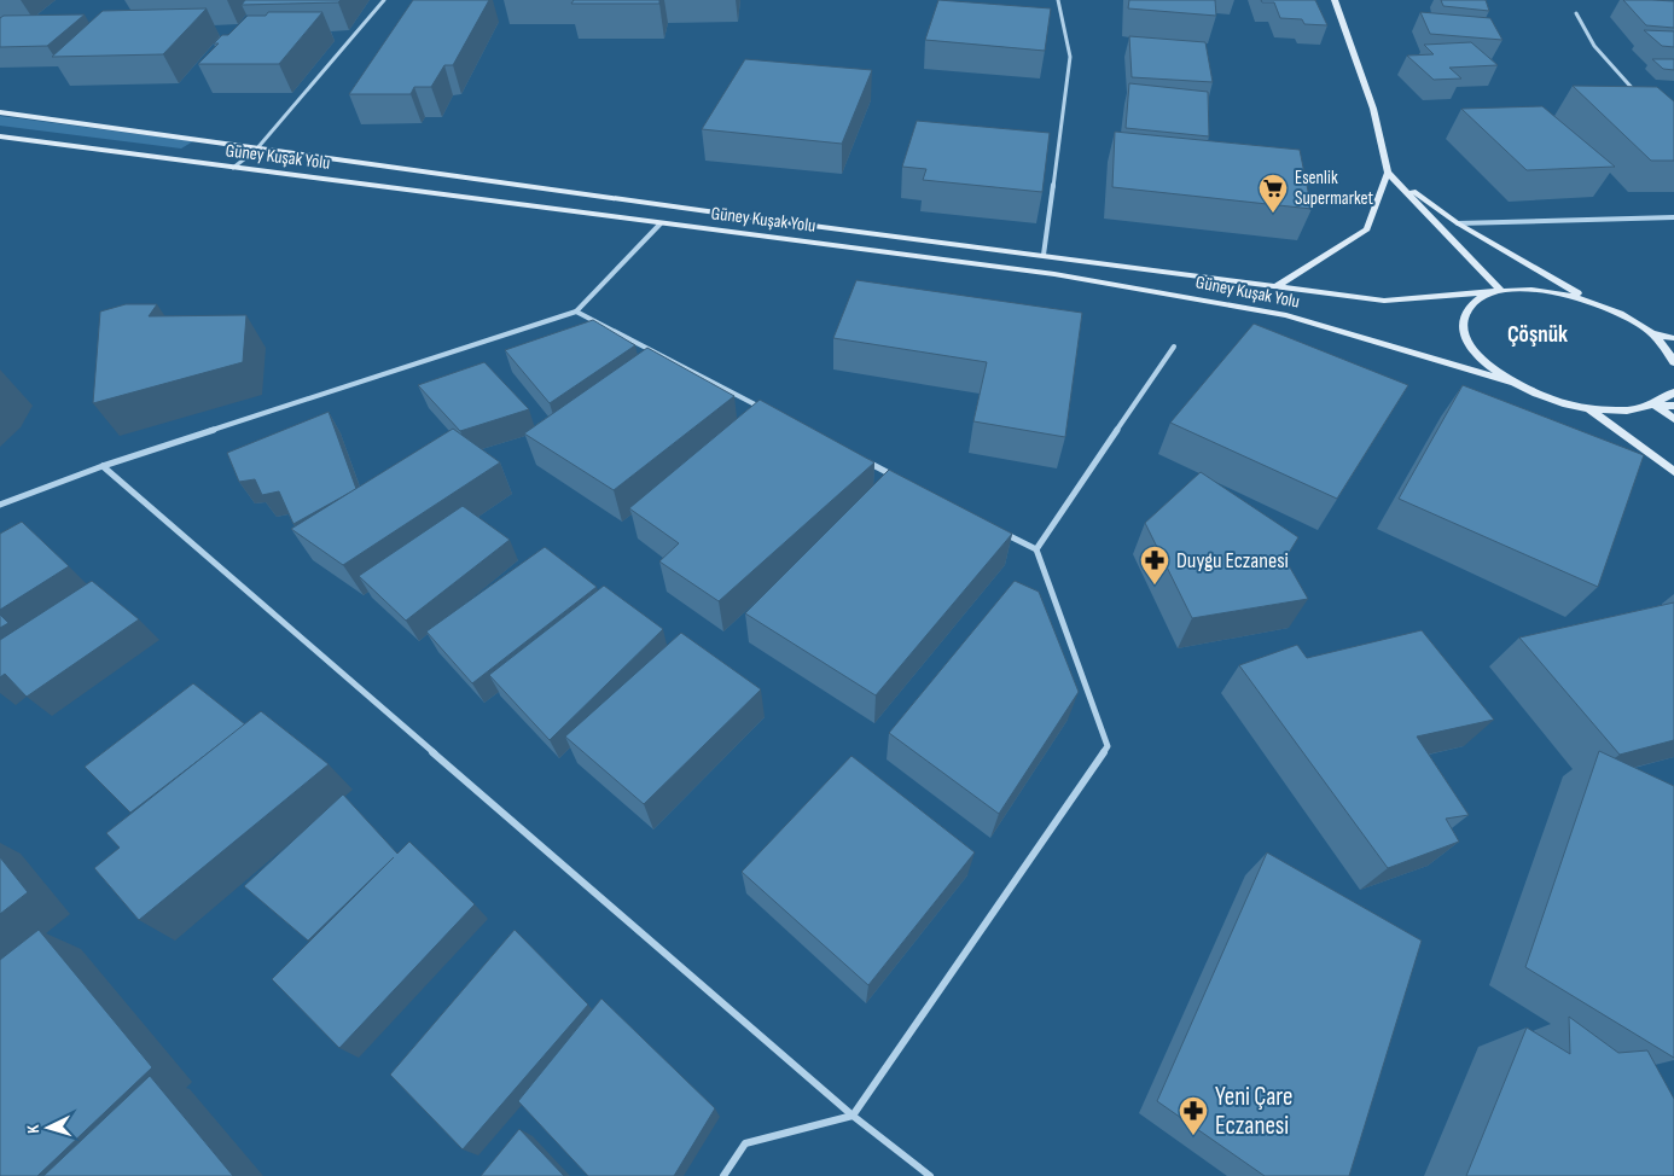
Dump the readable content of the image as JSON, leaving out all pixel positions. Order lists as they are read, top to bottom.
{
  "streets": {
    "main road": ["Güney Kuşak Yolu"]
  },
  "districts": ["Çöşnük"],
  "places": {
    "supermarket": ["Esenlik Supermarket"],
    "pharmacy": ["Duygu Eczanesi", "Yeni Çare Eczanesi"]
  },
  "north": "left"
}
